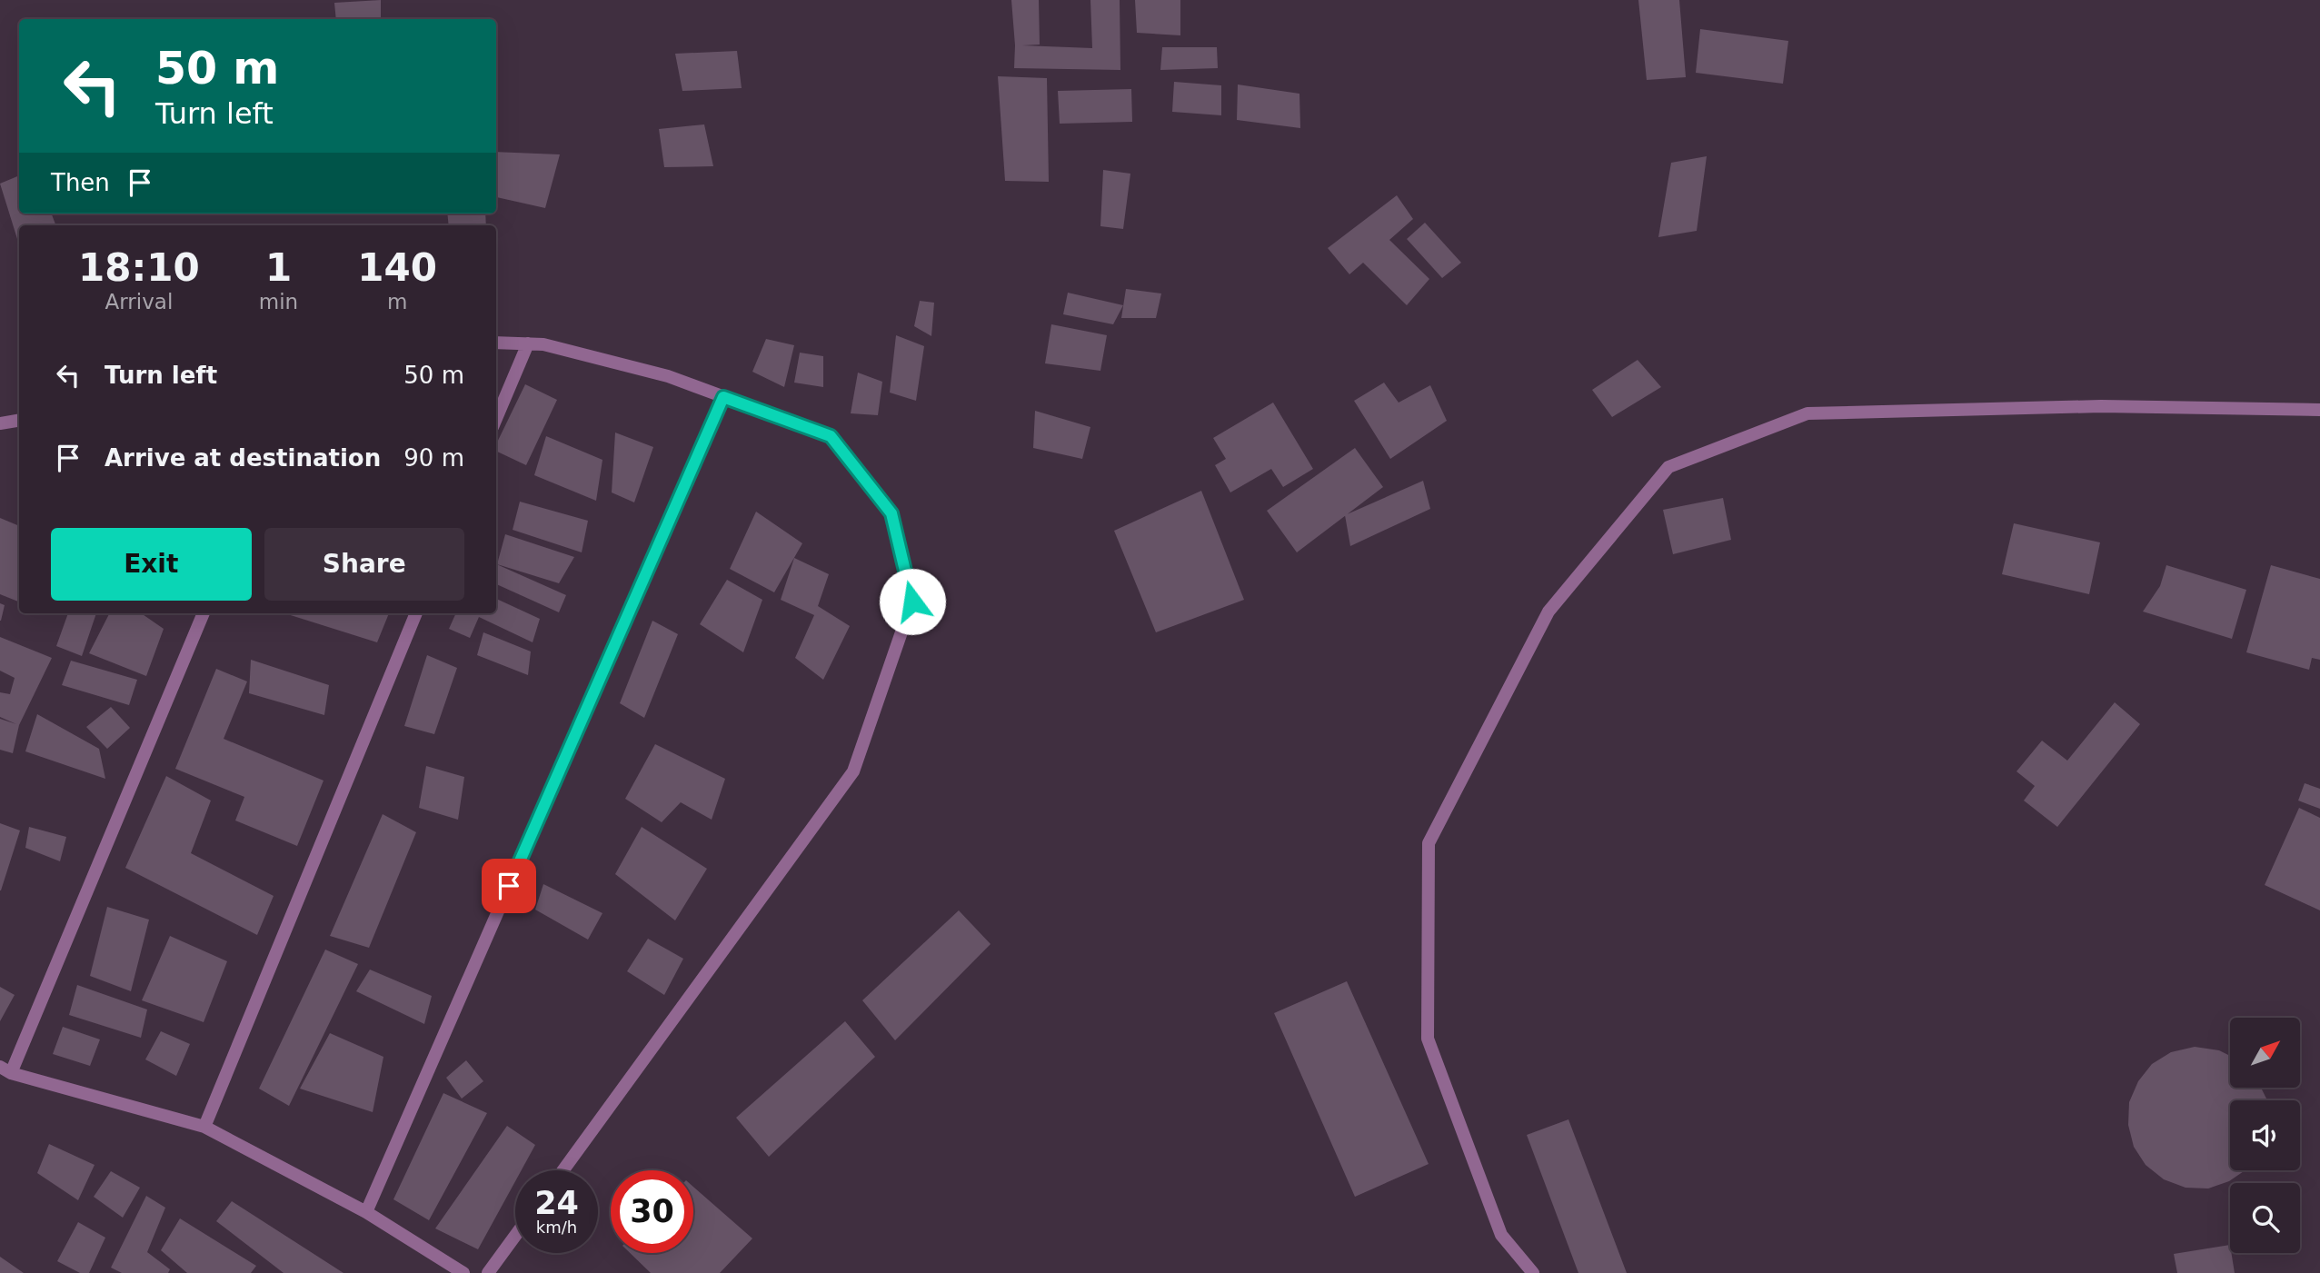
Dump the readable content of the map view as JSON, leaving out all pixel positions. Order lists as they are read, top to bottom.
{
  "north": "top right",
  "page": {
    "turn": ["50 m", "Turn left"],
    "then": "Then",
    "eta": [
      "18:10",
      "Arrival",
      "1",
      "min",
      "140",
      "m"
    ],
    "list": [
      {
        "name": "Turn left",
        "value": "50 m"
      },
      {
        "name": "Arrive at destination",
        "value": "90 m"
      }
    ],
    "buttons": ["Exit", "Share"],
    "speed": "24 km/h",
    "limit": "30"
  }
}
